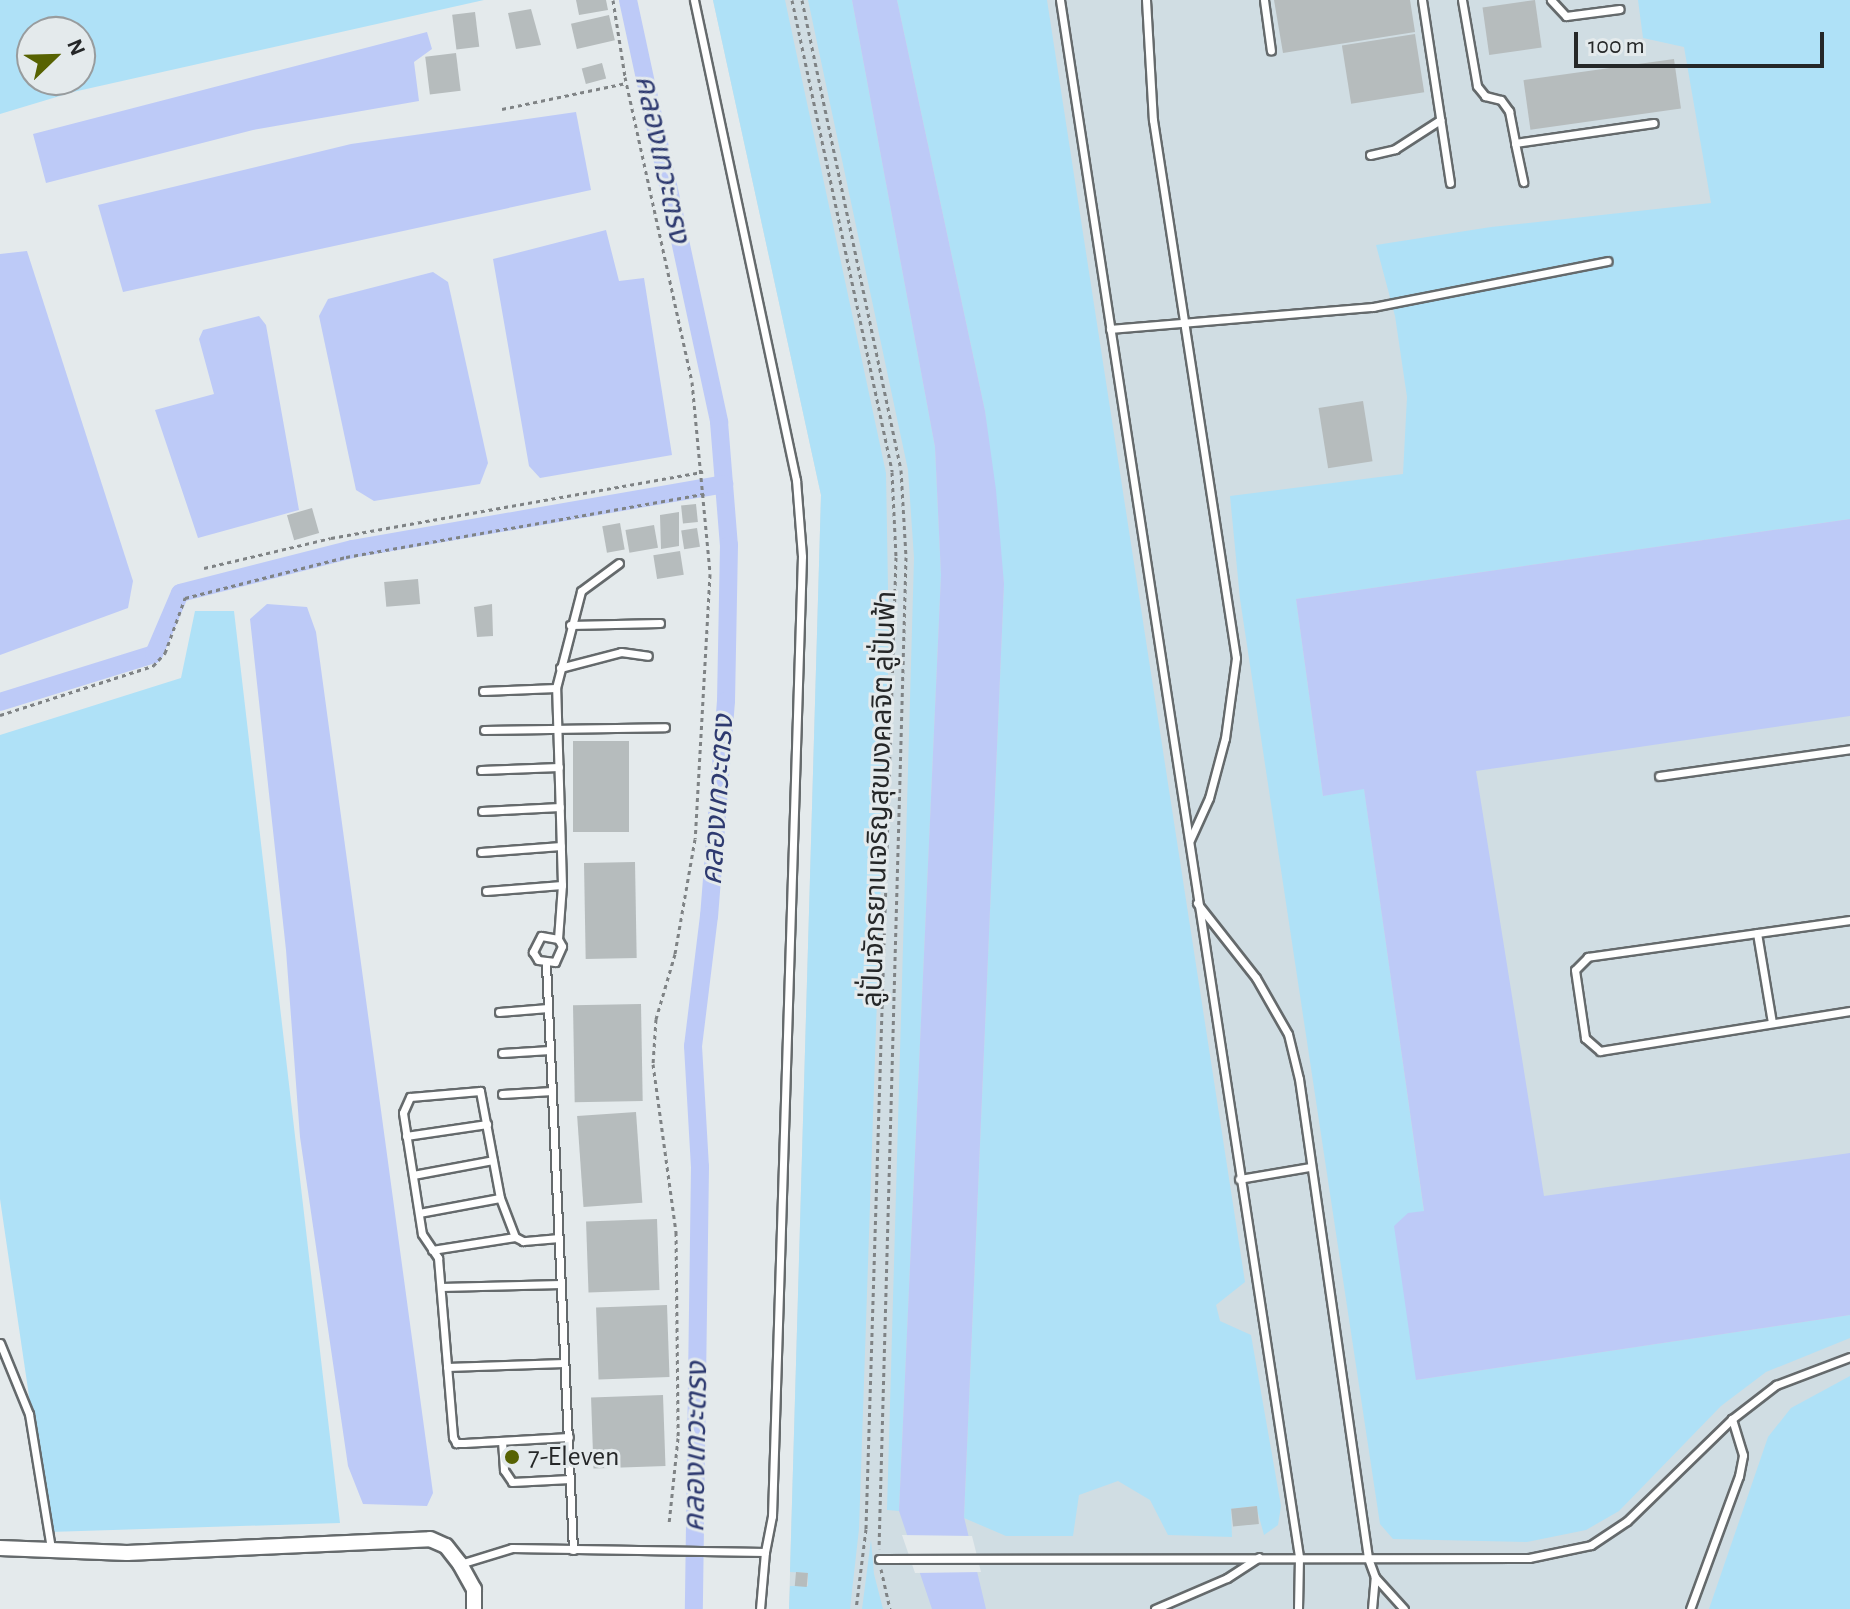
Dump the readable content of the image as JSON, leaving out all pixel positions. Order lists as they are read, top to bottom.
{
  "streets": {
    "path": ["ลู่ปั่นจักรยานเจริญสุขมงคลจิต ลู่ปั่นฟ้า"]
  },
  "water": ["คลองเทวะตรง"],
  "places": ["7-Eleven"],
  "scale_bar": "100 m",
  "north": "top right"
}
